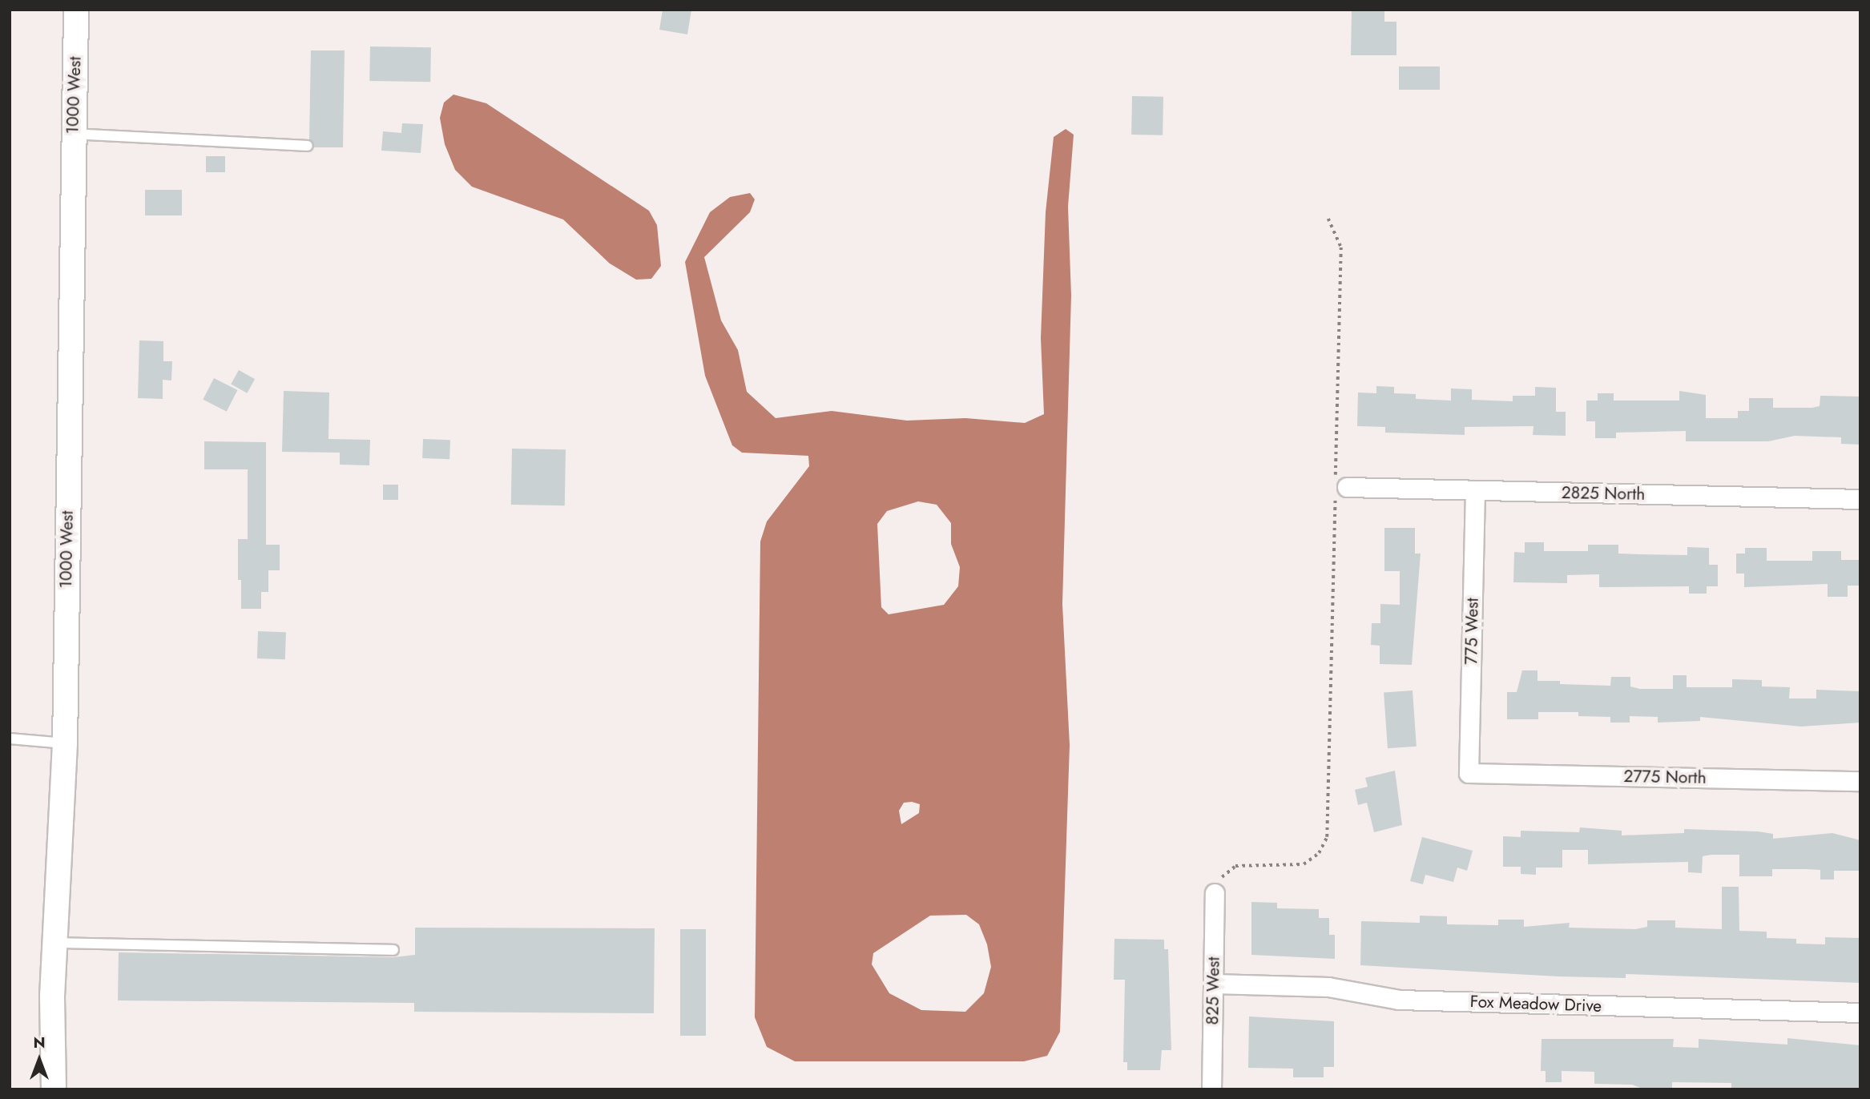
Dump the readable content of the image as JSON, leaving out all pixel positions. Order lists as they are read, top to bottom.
{
  "streets": {
    "street": [
      "1000 West",
      "2825 North",
      "775 West",
      "2775 North",
      "825 West",
      "Fox Meadow Drive"
    ]
  },
  "crossings": [
    ["2825 North", "775 West"],
    ["775 West", "2775 North"],
    ["825 West", "Fox Meadow Drive"]
  ],
  "north": "top"
}
